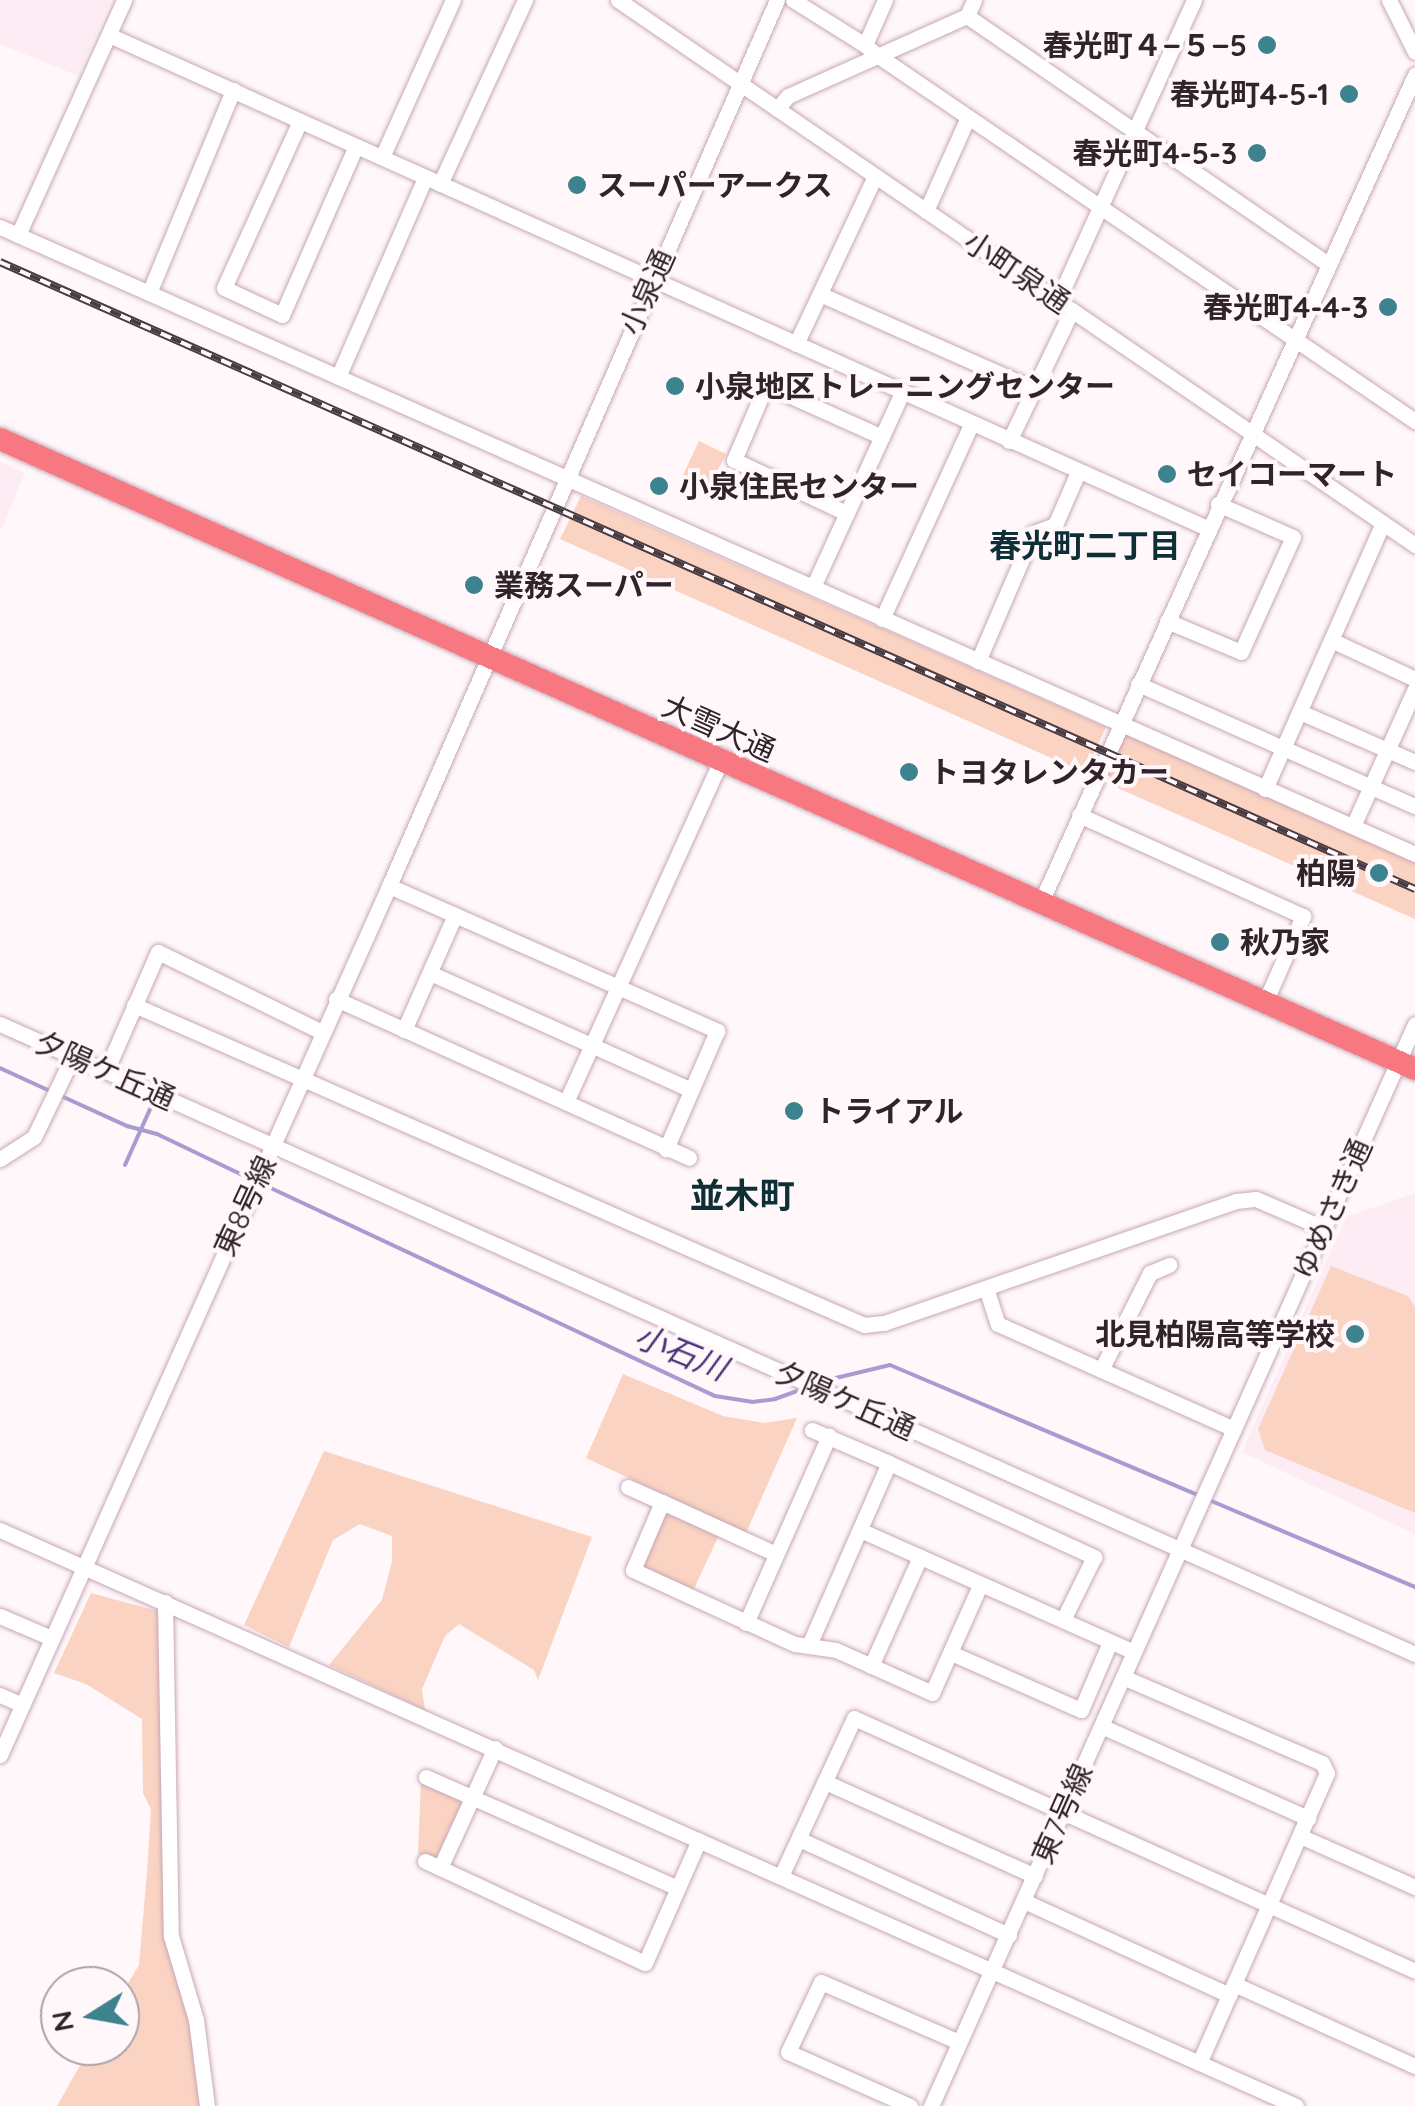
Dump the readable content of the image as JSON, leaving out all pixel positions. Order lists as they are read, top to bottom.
{
  "streets": {
    "highway": ["大雪大通"],
    "street": [
      "小町泉通",
      "小泉通",
      "夕陽ケ丘通",
      "東8号線",
      "ゆめさき通",
      "東7号線"
    ]
  },
  "crossings": [
    ["小町泉通", "小泉通"],
    ["小泉通", "大雪大通"],
    ["小泉通", "東8号線"],
    ["大雪大通", "東8号線"],
    ["大雪大通", "ゆめさき通"],
    ["夕陽ケ丘通", "東8号線"],
    ["夕陽ケ丘通", "東7号線"],
    ["ゆめさき通", "東7号線"]
  ],
  "districts": ["春光町二丁目", "並木町"],
  "water": ["小石川"],
  "places": [
    "春光町４−５−5",
    "春光町4-5-1",
    "春光町4-5-3",
    "スーパーアークス",
    "春光町4-4-3",
    "小泉地区トレーニングセンター",
    "セイコーマート",
    "小泉住民センター",
    "業務スーパー",
    "トヨタレンタカー",
    "柏陽",
    "秋乃家",
    "トライアル",
    "北見柏陽高等学校"
  ],
  "north": "left"
}
